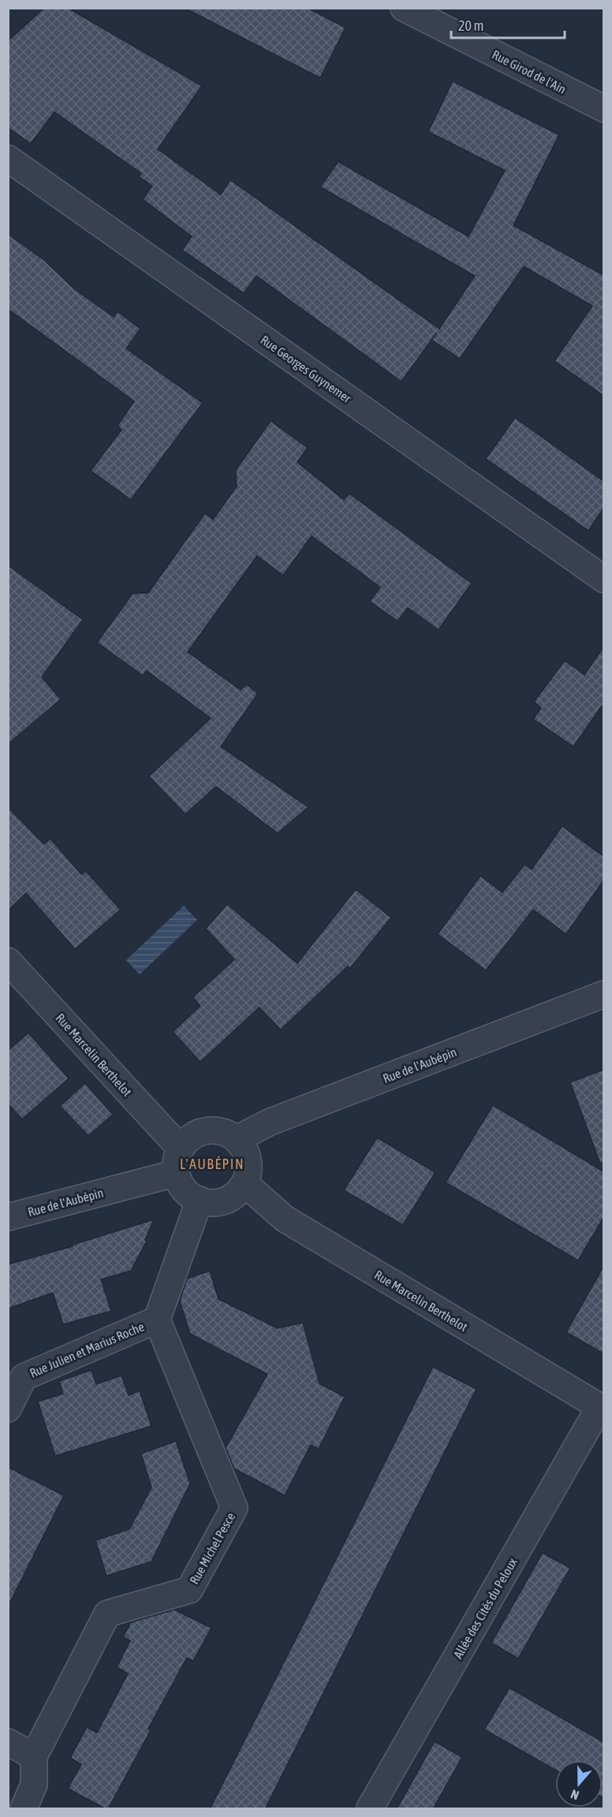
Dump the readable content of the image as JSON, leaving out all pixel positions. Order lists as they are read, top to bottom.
{
  "streets": {
    "street": [
      "Rue Girod de l'Ain",
      "Rue Georges Guynemer",
      "Rue Marcelin Berthelot",
      "Rue de l'Aubépin",
      "Rue Julien et Marius Roche",
      "Rue Michel Pesce",
      "Allée des Cités du Peloux"
    ]
  },
  "crossings": [
    ["Rue Marcelin Berthelot", "Rue de l'Aubépin"],
    ["Rue Marcelin Berthelot", "Allée des Cités du Peloux"],
    ["Rue Julien et Marius Roche", "Rue Michel Pesce"]
  ],
  "districts": ["L'AUBÉPIN"],
  "scale_bar": "20 m",
  "north": "bottom"
}
